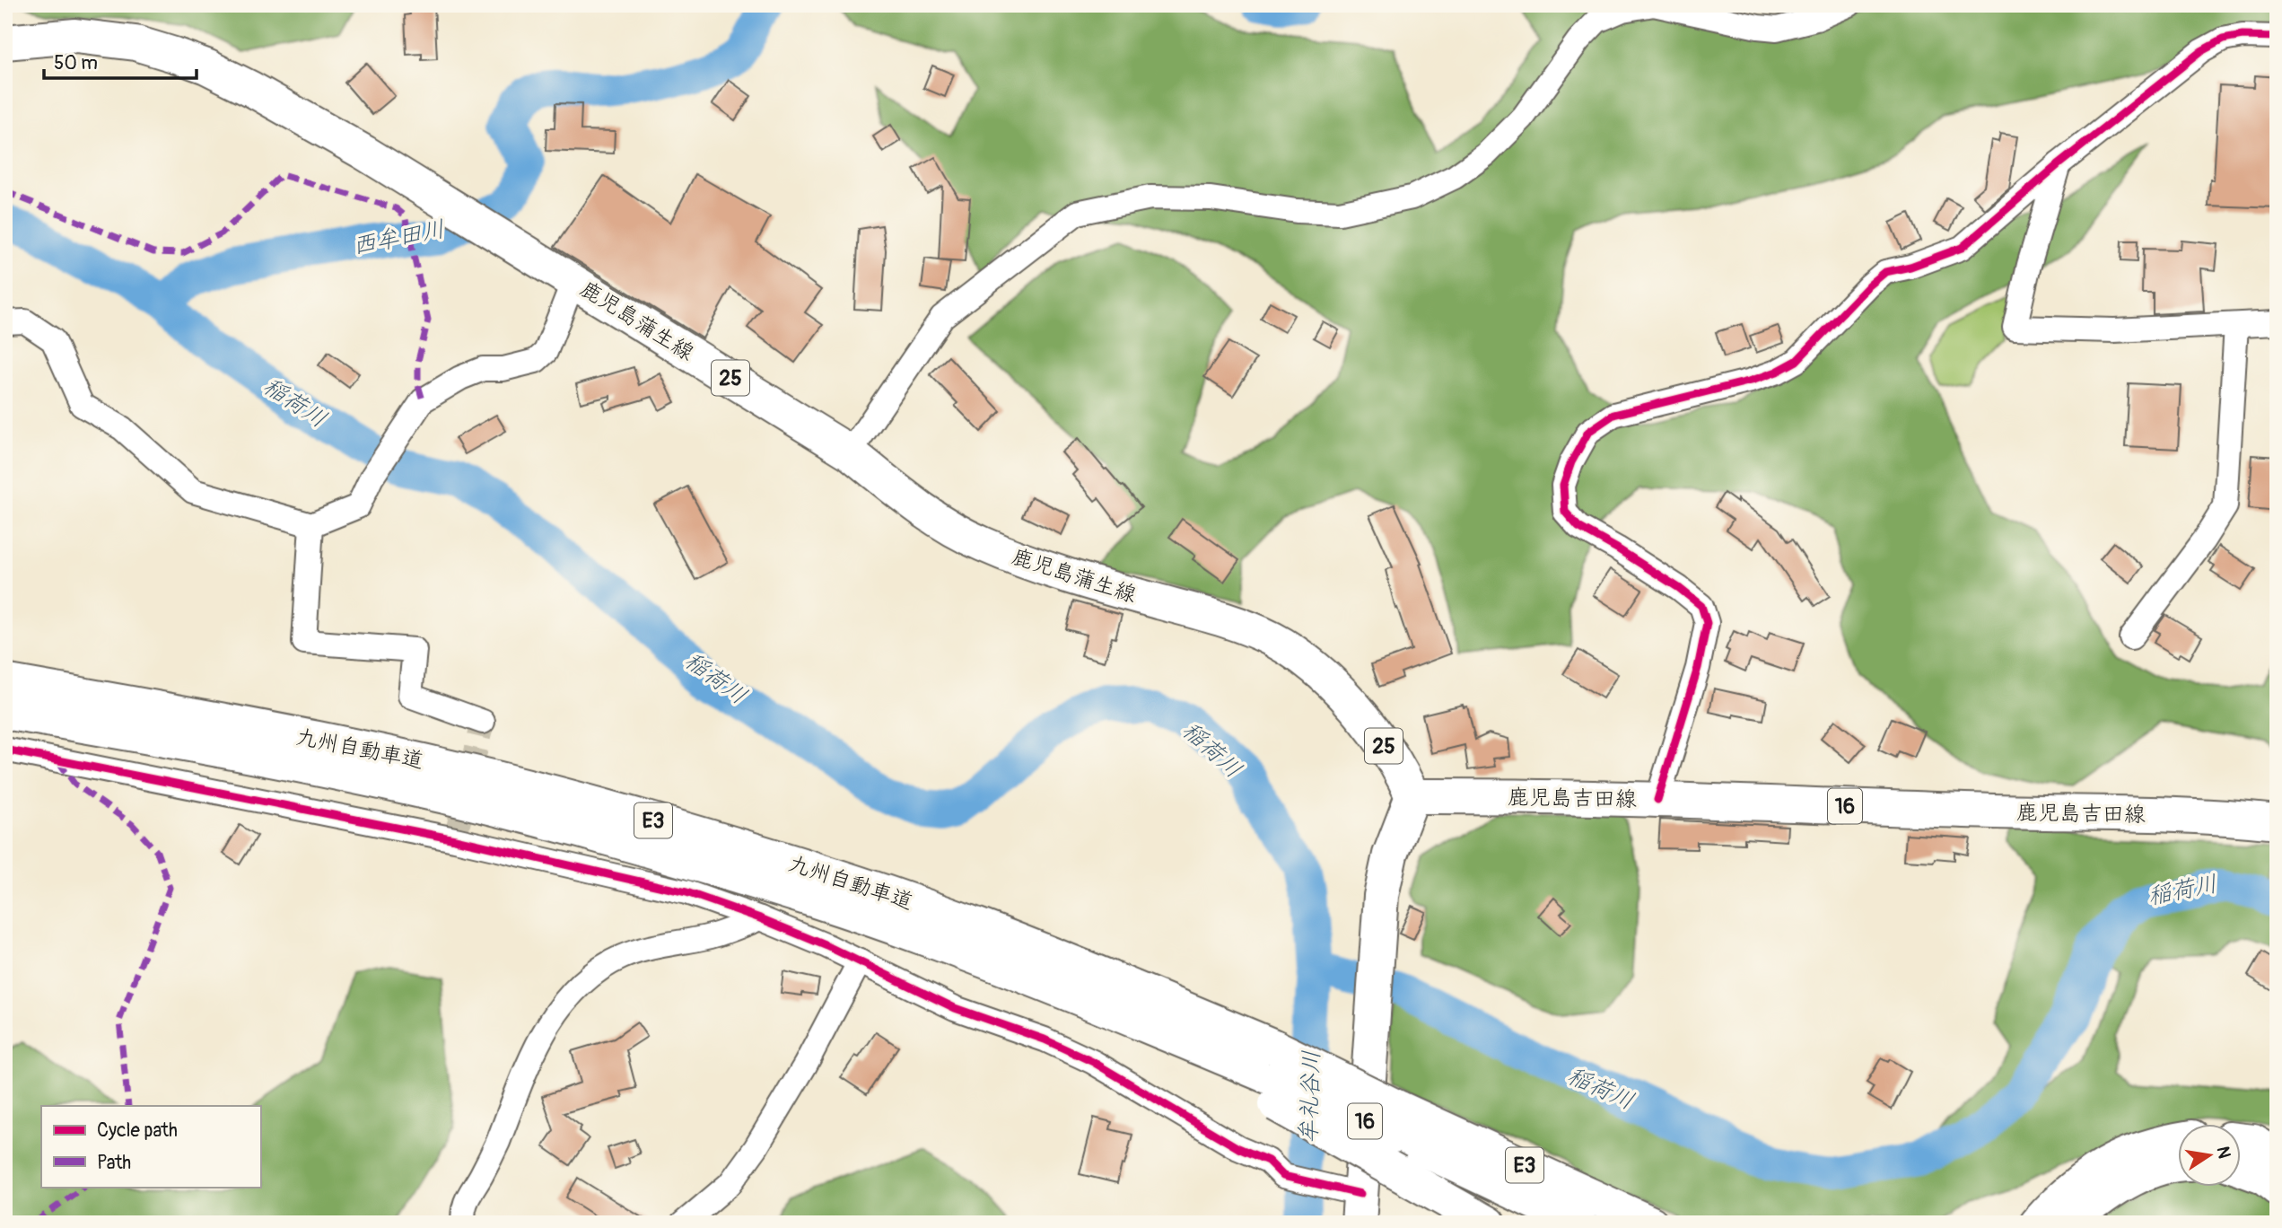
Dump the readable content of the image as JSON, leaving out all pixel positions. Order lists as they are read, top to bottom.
{
  "streets": {
    "main road": [
      "鹿児島蒲生線",
      "25",
      "九州自動車道",
      "鹿児島吉田線",
      "16",
      "E3"
    ]
  },
  "crossings": [
    ["鹿児島蒲生線", "鹿児島吉田線"],
    ["鹿児島蒲生線", "16"],
    ["鹿児島吉田線", "16"]
  ],
  "water": ["西牟田川", "稲荷川", "牟礼谷川"],
  "legend": ["Cycle path", "Path"],
  "scale_bar": "50 m",
  "north": "right"
}
